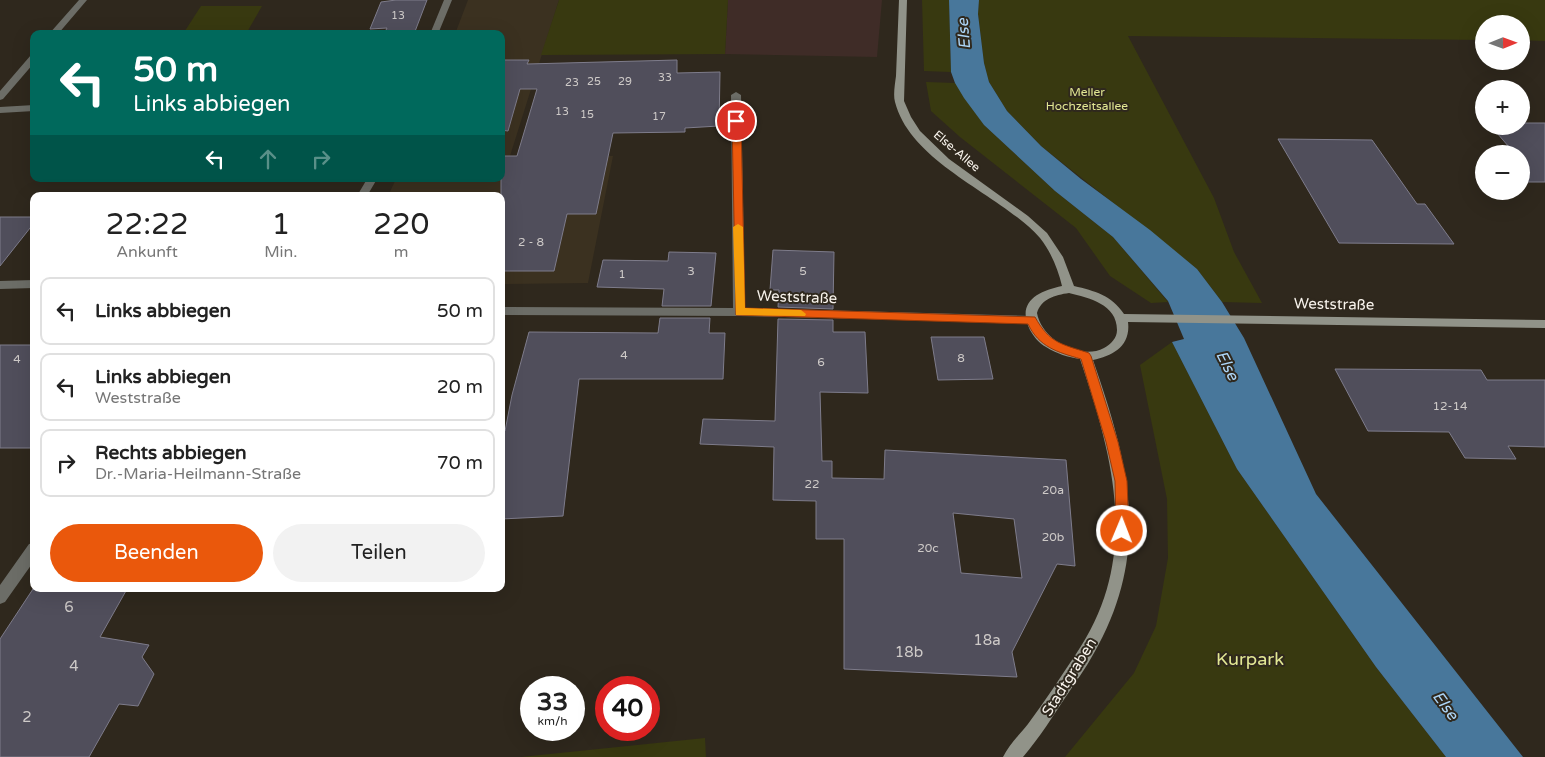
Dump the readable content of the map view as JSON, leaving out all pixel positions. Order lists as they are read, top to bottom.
{
  "streets": {
    "street": ["Else-Allee", "Weststraße", "Stadtgraben"]
  },
  "crossings": [
    ["Else-Allee", "Weststraße"],
    ["Else-Allee", "Stadtgraben"],
    ["Weststraße", "Stadtgraben"]
  ],
  "water": ["Else"],
  "parks": ["Meller Hochzeitsallee", "Kurpark"],
  "house_numbers": [
    "13",
    "33",
    "25",
    "29",
    "23",
    "13",
    "15",
    "17",
    "2 - 8",
    "3",
    "5",
    "1",
    "4",
    "8",
    "4",
    "6",
    "12-14",
    "22",
    "20a",
    "20b",
    "20c",
    "6",
    "18a",
    "18b",
    "4",
    "2"
  ],
  "north": "right",
  "page": {
    "map_buttons": ["+", "−"],
    "turn": ["50 m", "Links abbiegen"],
    "eta": [
      "22:22",
      "Ankunft",
      "1",
      "Min.",
      "220",
      "m"
    ],
    "list": [
      {
        "name": "Links abbiegen",
        "value": "50 m"
      },
      {
        "name": "Links abbiegen",
        "note": "Weststraße",
        "value": "20 m"
      },
      {
        "name": "Rechts abbiegen",
        "note": "Dr.-Maria-Heilmann-Straße",
        "value": "70 m"
      }
    ],
    "buttons": ["Beenden", "Teilen"],
    "speed": "33 km/h",
    "limit": "40"
  }
}
